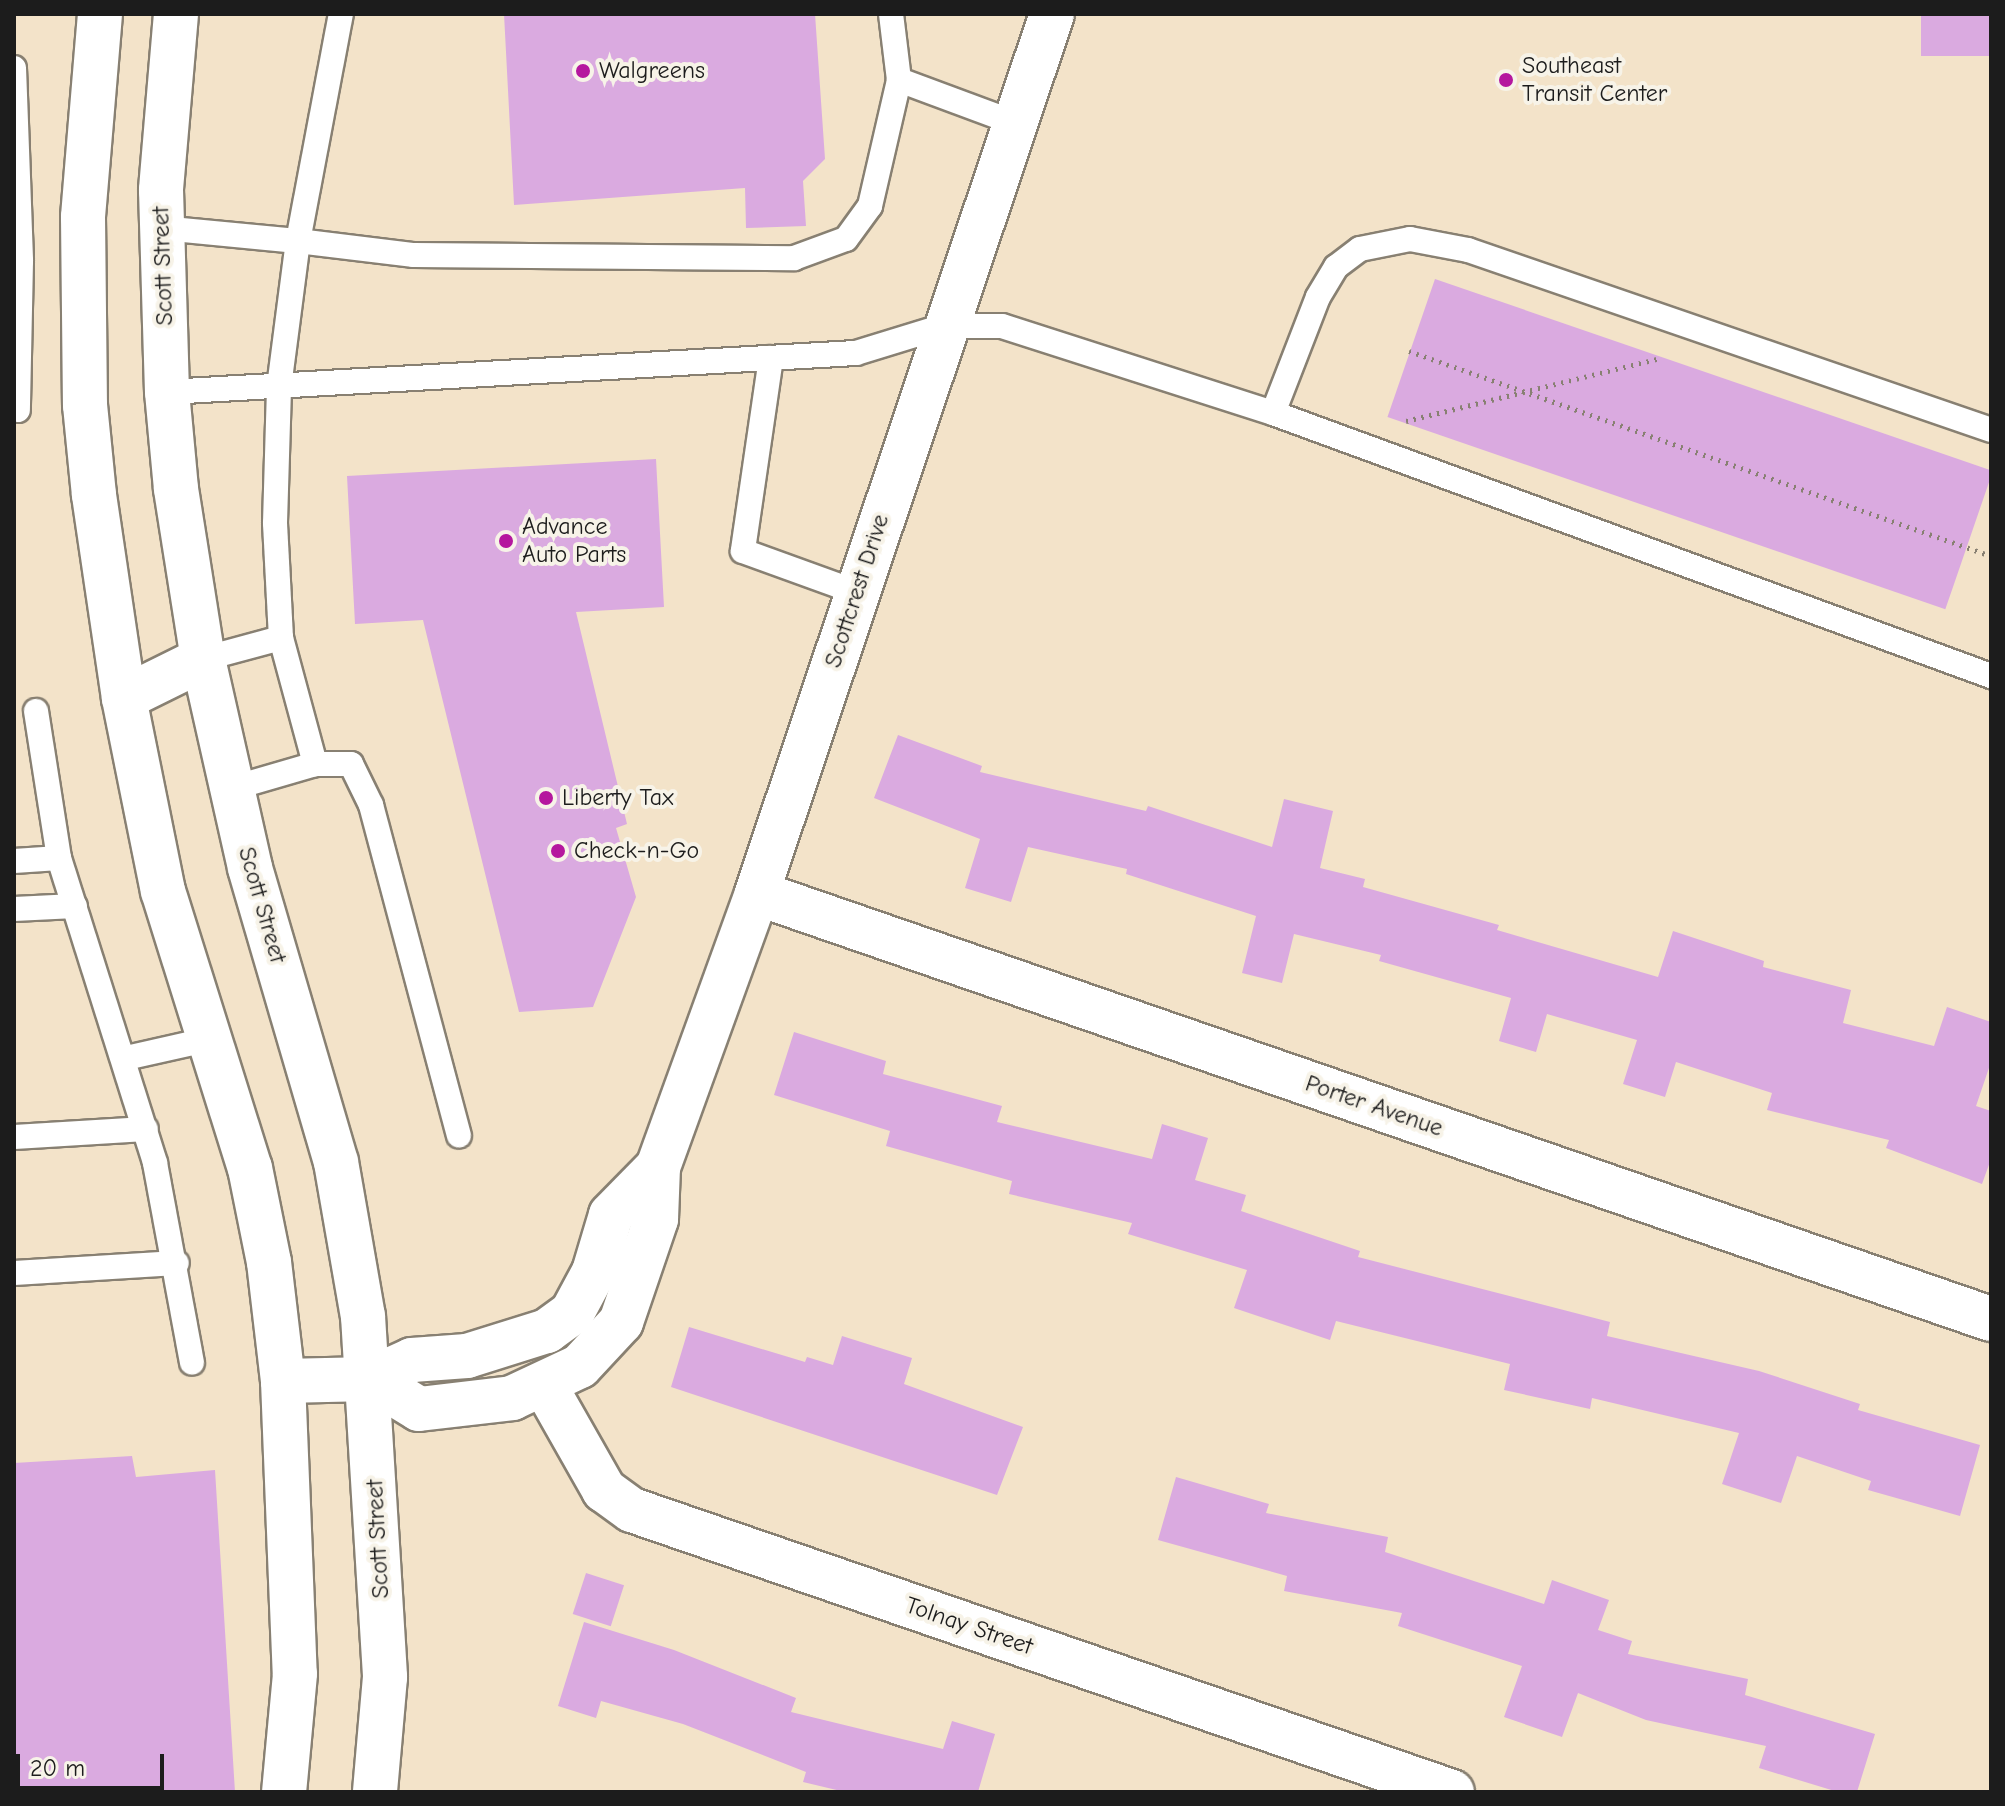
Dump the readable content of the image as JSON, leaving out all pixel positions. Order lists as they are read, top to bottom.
{
  "streets": {
    "street": [
      "Scott Street",
      "Scottcrest Drive",
      "Porter Avenue",
      "Tolnay Street"
    ]
  },
  "crossings": [
    ["Scott Street", "Scottcrest Drive"],
    ["Scottcrest Drive", "Porter Avenue"],
    ["Scottcrest Drive", "Tolnay Street"]
  ],
  "places": [
    "Walgreens",
    "Southeast Transit Center",
    "Advance Auto Parts",
    "Liberty Tax",
    "Check-n-Go"
  ],
  "scale_bar": "20 m"
}
